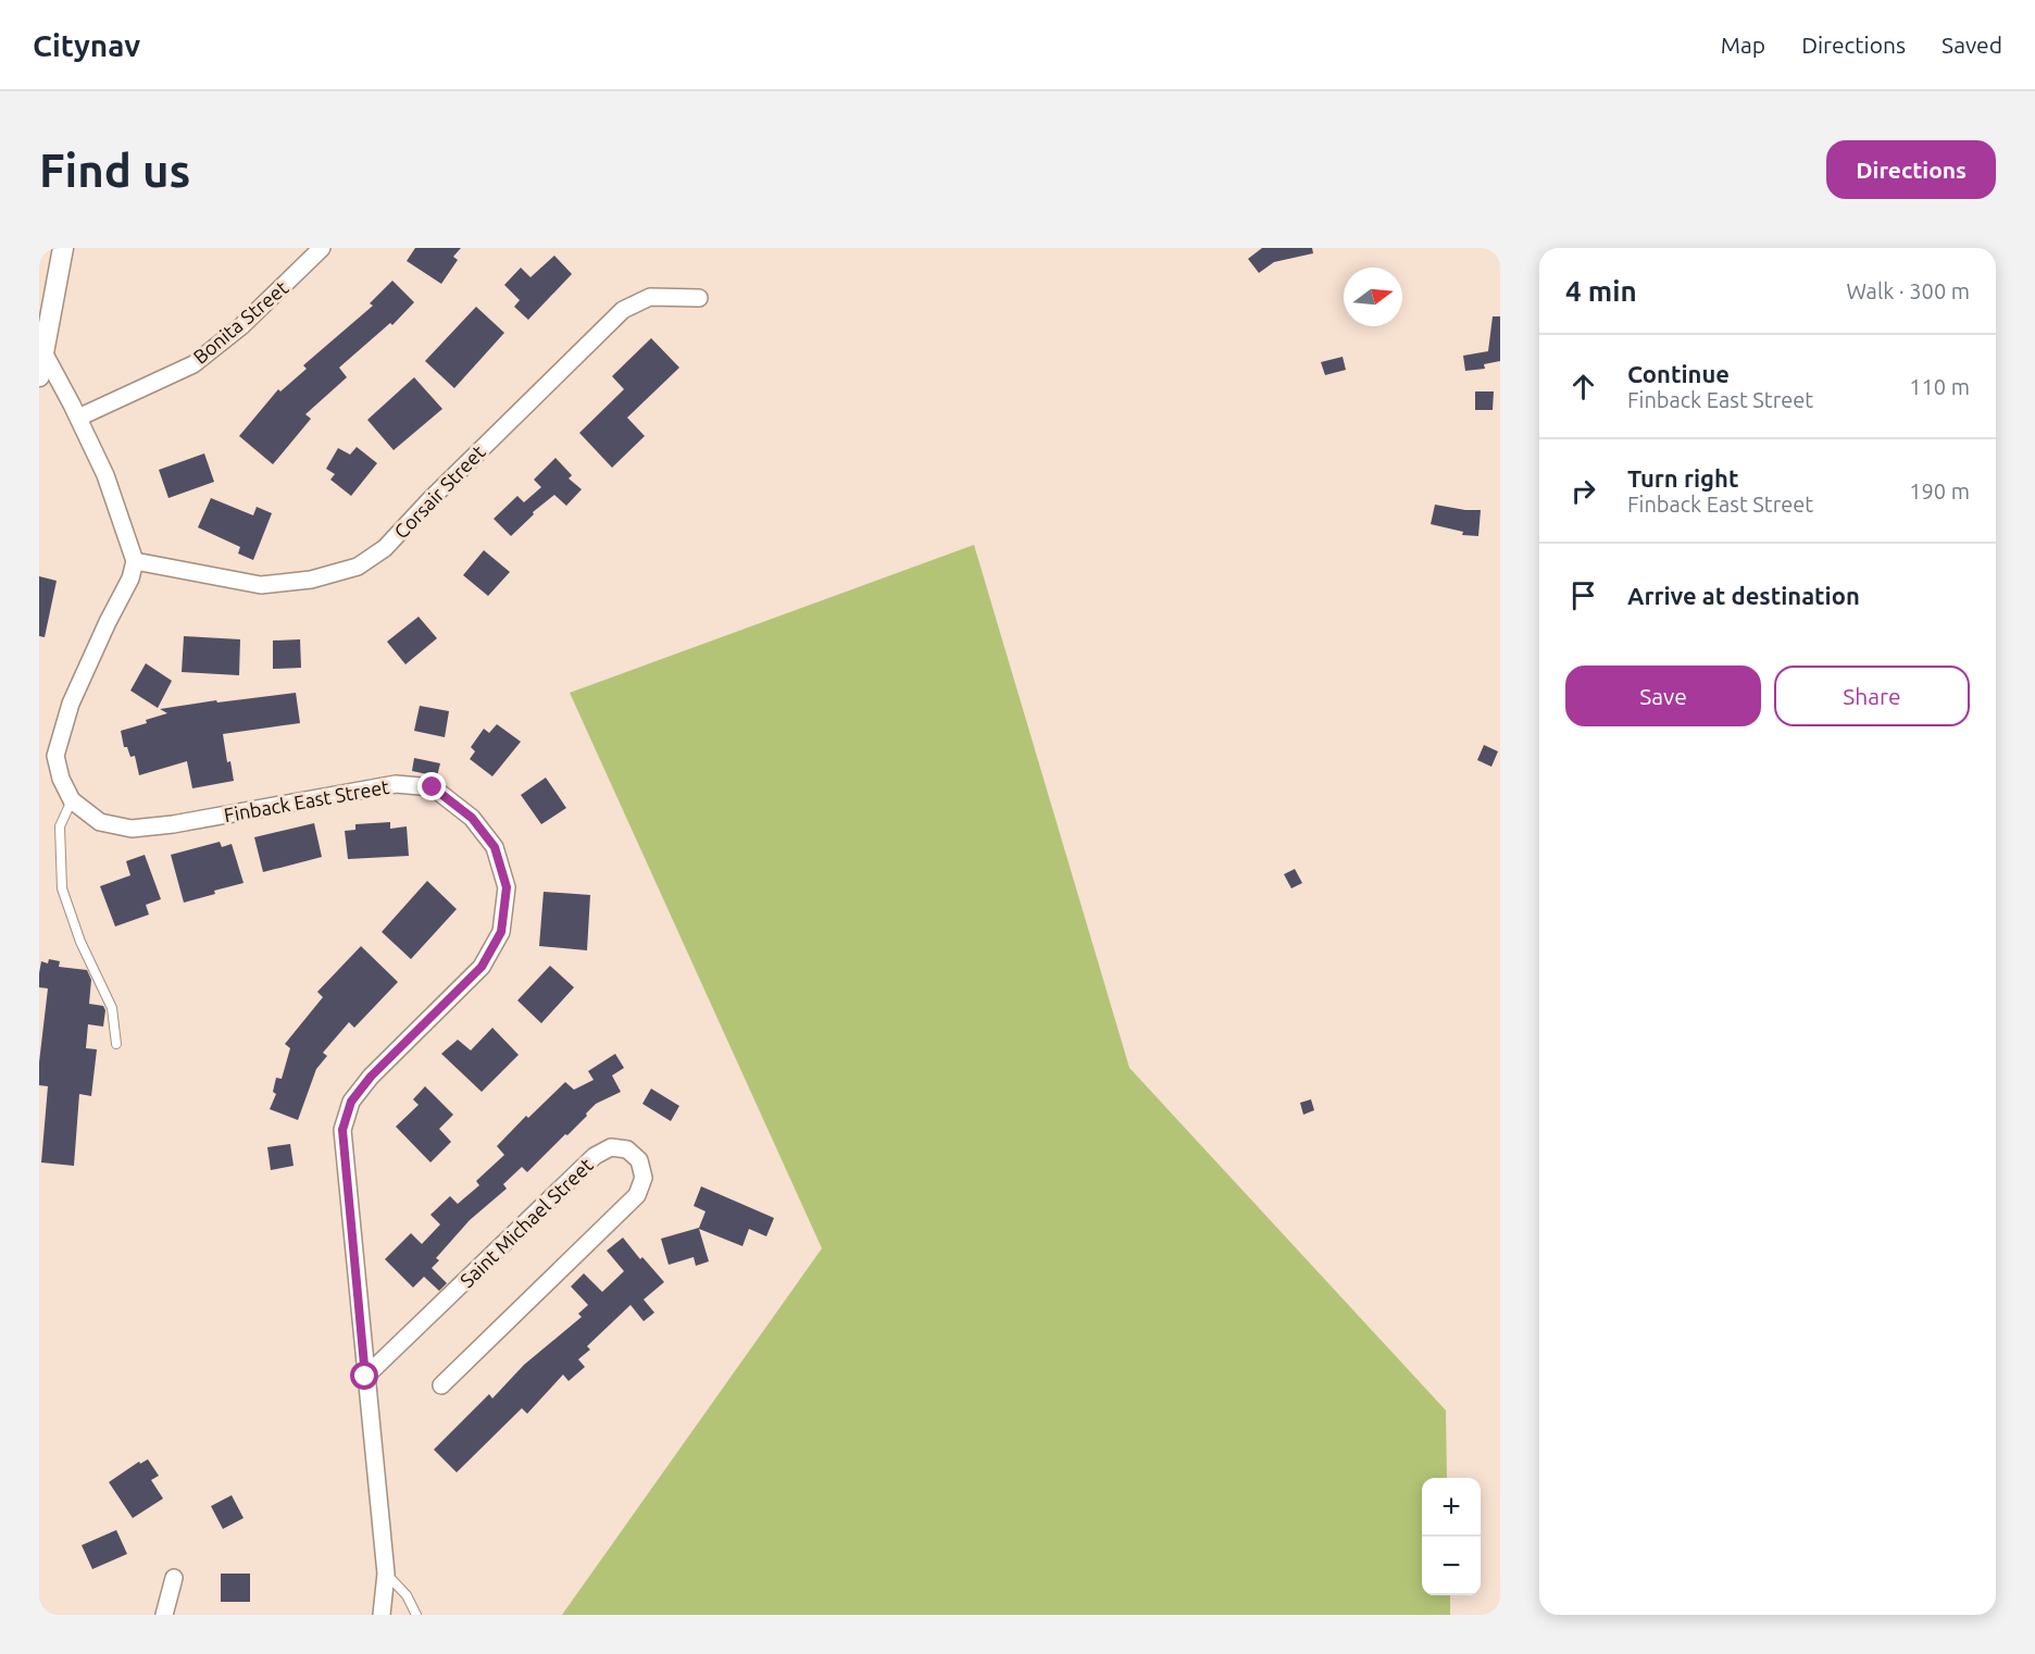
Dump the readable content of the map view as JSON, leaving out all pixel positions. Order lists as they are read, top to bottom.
{
  "streets": {
    "street": [
      "Bonita Street",
      "Corsair Street",
      "Finback East Street",
      "Saint Michael Street"
    ]
  },
  "crossings": [
    ["Corsair Street", "Finback East Street"],
    ["Finback East Street", "Saint Michael Street"]
  ],
  "north": "right",
  "page": {
    "header": "Citynav",
    "nav": ["Map", "Directions", "Saved"],
    "buttons": [
      "Directions",
      ["Save", "Share"]
    ],
    "title": "Find us",
    "heading": ["4 min", "Walk · 300 m"],
    "list": [
      ["Continue", "Finback East Street", "110 m"],
      ["Turn right", "Finback East Street", "190 m"],
      "Arrive at destination"
    ],
    "map_buttons": ["+", "−"]
  }
}
